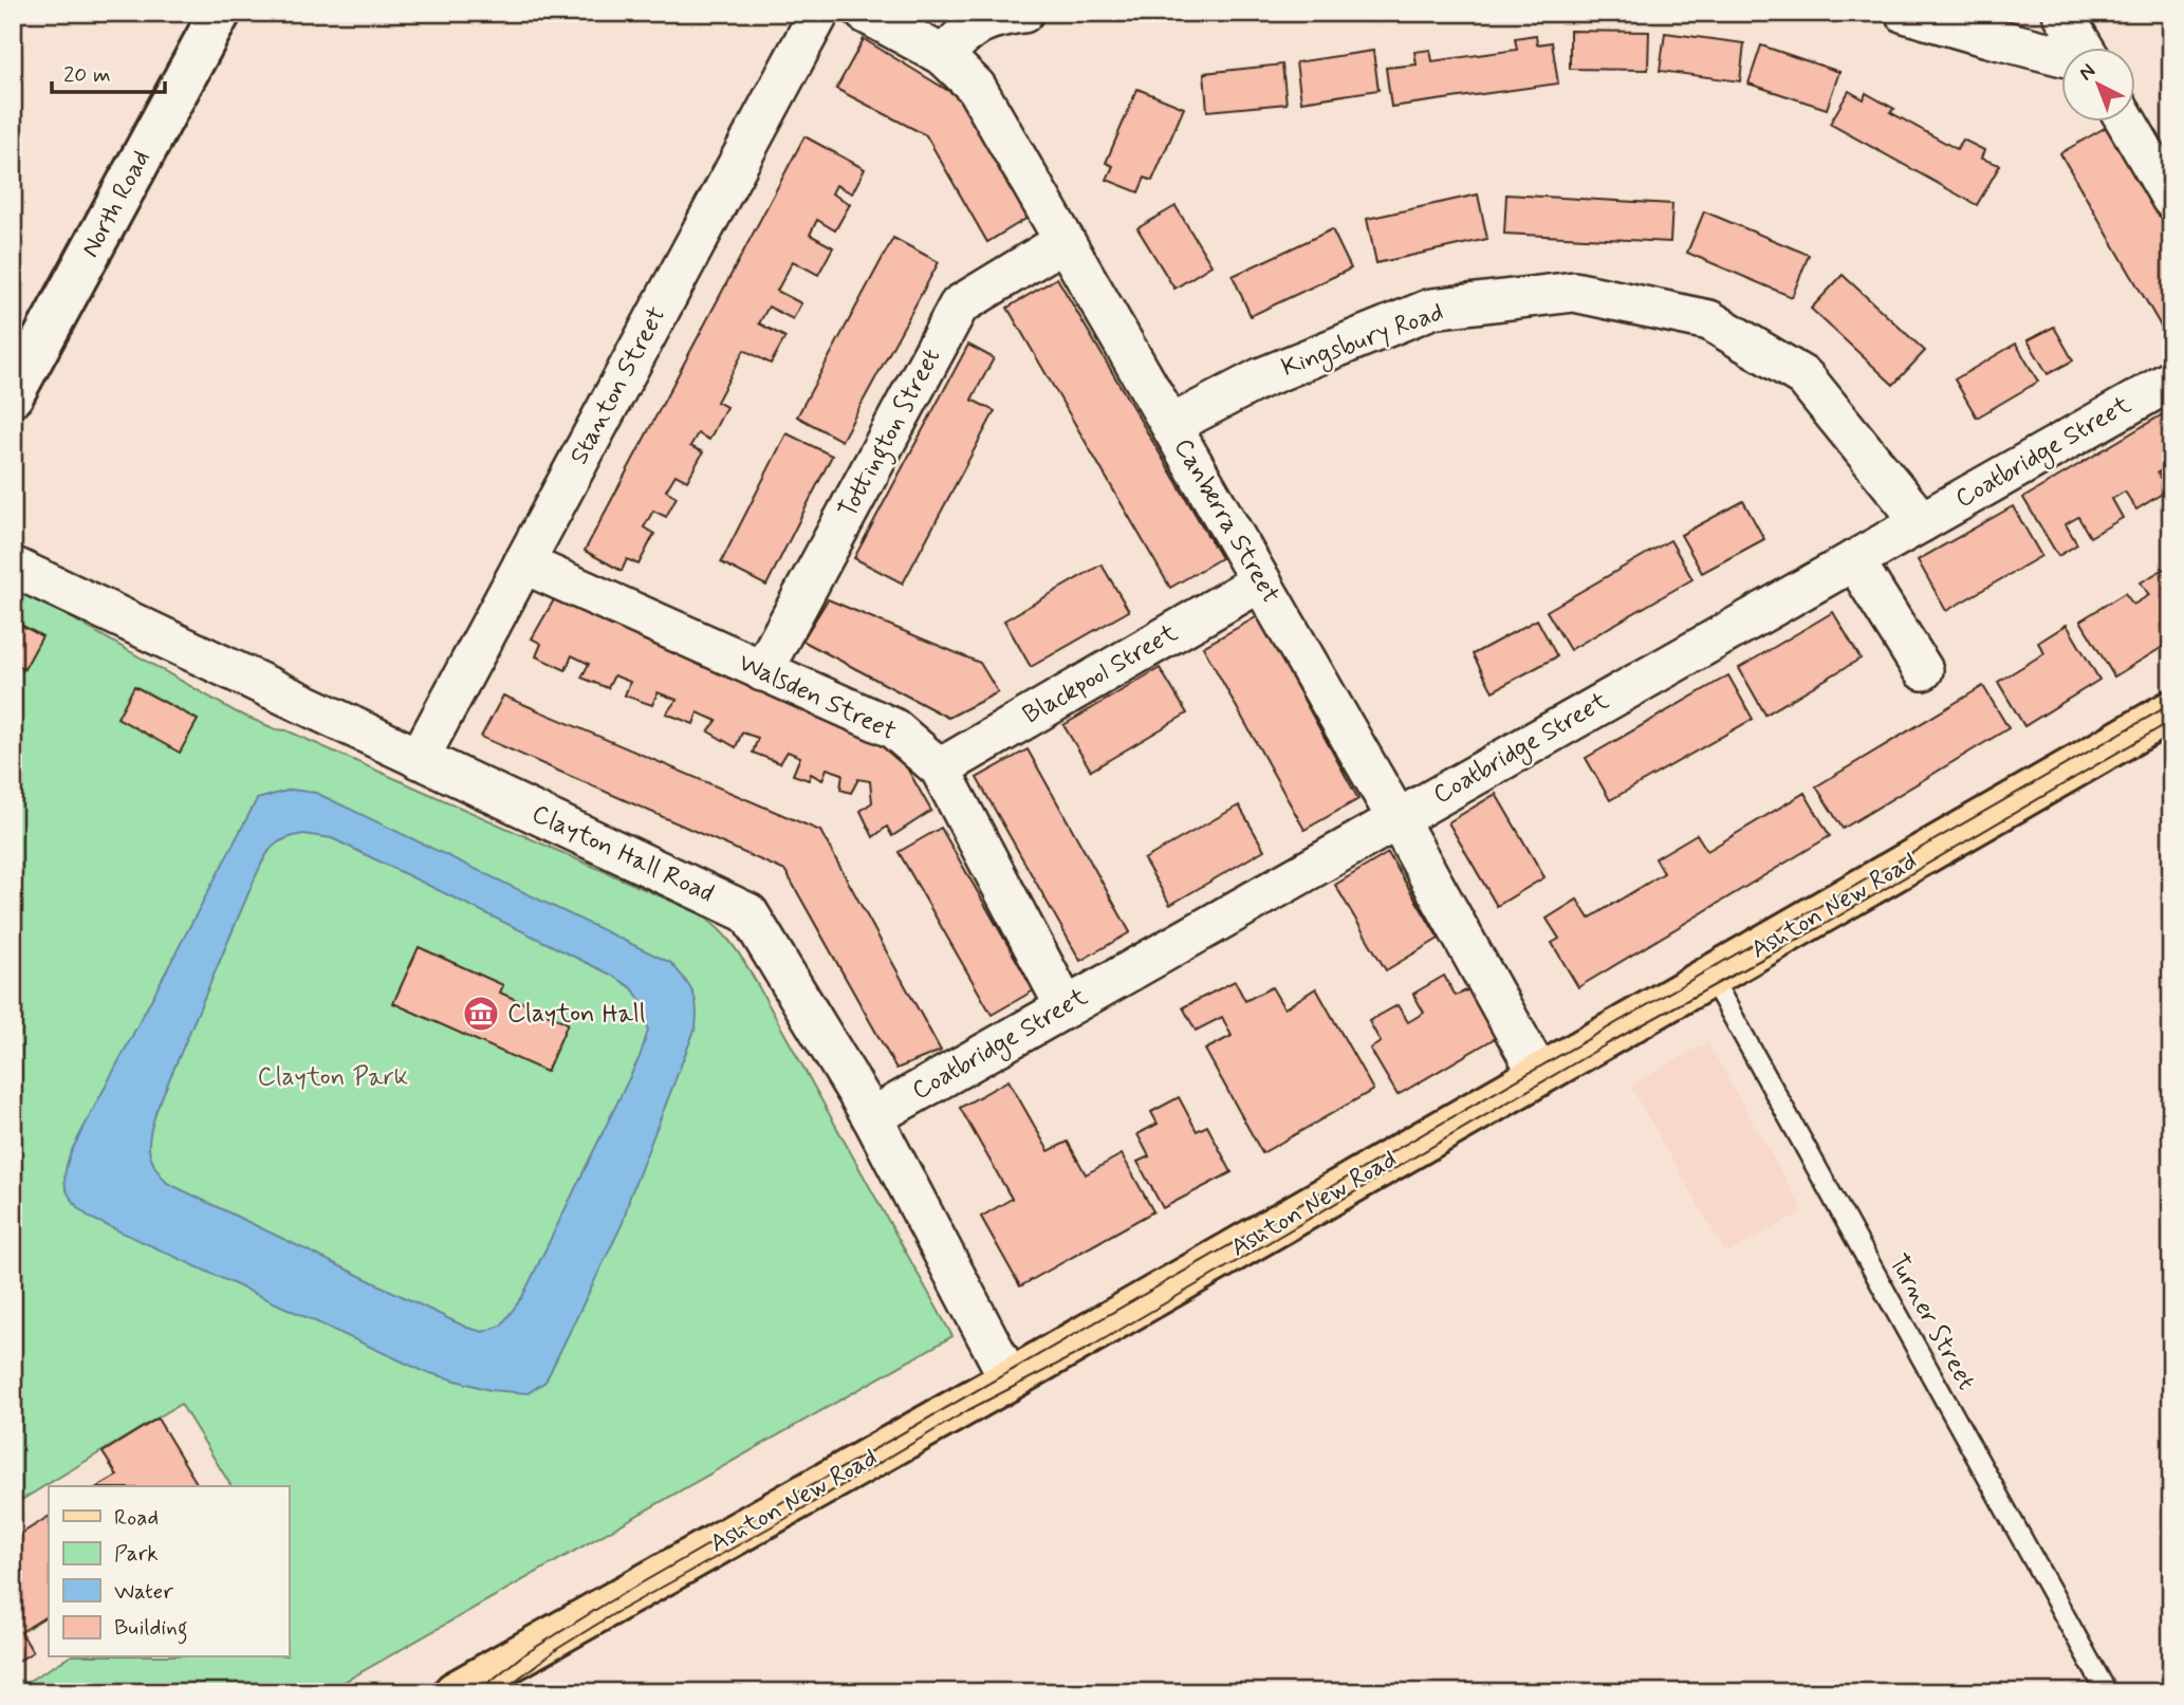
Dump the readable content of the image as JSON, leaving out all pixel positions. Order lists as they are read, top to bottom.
{
  "streets": {
    "main road": ["Ashton New Road"],
    "street": [
      "North Road",
      "Kingsbury Road",
      "Stanton Street",
      "Tottington Street",
      "Coatbridge Street",
      "Canberra Street",
      "Blackpool Street",
      "Walsden Street",
      "Clayton Hall Road"
    ],
    "lane": ["Turner Street"]
  },
  "crossings": [
    ["Kingsbury Road", "Coatbridge Street"],
    ["Kingsbury Road", "Canberra Street"],
    ["Stanton Street", "Walsden Street"],
    ["Stanton Street", "Clayton Hall Road"],
    ["Tottington Street", "Canberra Street"],
    ["Tottington Street", "Walsden Street"],
    ["Coatbridge Street", "Canberra Street"],
    ["Coatbridge Street", "Walsden Street"],
    ["Coatbridge Street", "Clayton Hall Road"],
    ["Canberra Street", "Blackpool Street"],
    ["Canberra Street", "Ashton New Road"],
    ["Blackpool Street", "Walsden Street"],
    ["Clayton Hall Road", "Ashton New Road"],
    ["Ashton New Road", "Turner Street"]
  ],
  "parks": ["Clayton Park"],
  "places": {
    "museum": ["Clayton Hall"]
  },
  "legend": [
    "Road",
    "Park",
    "Water",
    "Building"
  ],
  "scale_bar": "20 m",
  "north": "top left"
}
